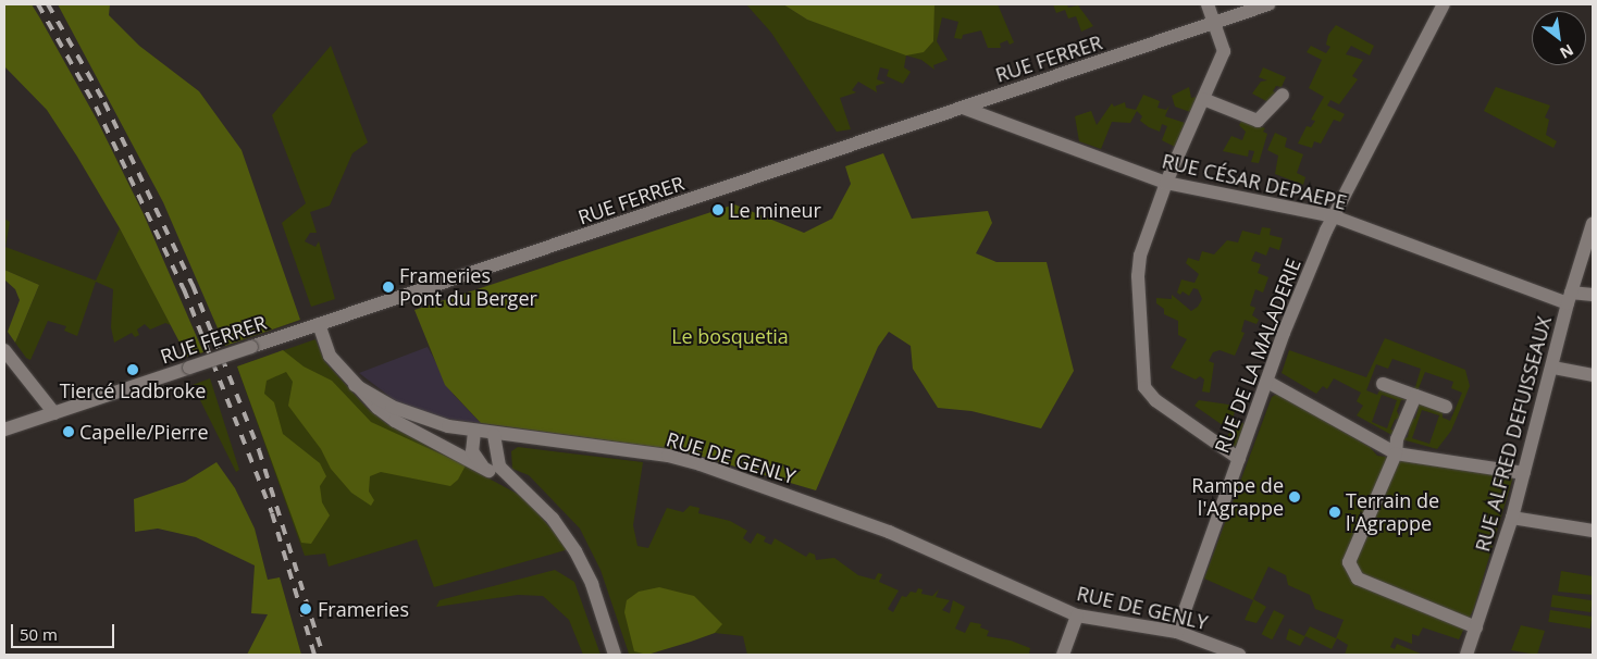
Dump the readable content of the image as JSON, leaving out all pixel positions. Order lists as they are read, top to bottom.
{
  "streets": {
    "street": [
      "RUE FERRER",
      "RUE CÉSAR DEPAEPE",
      "RUE DE LA MALADERIE",
      "RUE ALFRED DEFUISSEAUX",
      "RUE DE GENLY"
    ]
  },
  "crossings": [
    ["RUE FERRER", "RUE CÉSAR DEPAEPE"],
    ["RUE CÉSAR DEPAEPE", "RUE DE LA MALADERIE"],
    ["RUE CÉSAR DEPAEPE", "RUE ALFRED DEFUISSEAUX"],
    ["RUE DE LA MALADERIE", "RUE DE GENLY"]
  ],
  "parks": ["Le bosquetia"],
  "places": [
    "Le mineur",
    "Frameries Pont du Berger",
    "Tiercé Ladbroke",
    "Capelle/Pierre",
    "Rampe de l'Agrappe",
    "Terrain de l'Agrappe",
    "Frameries"
  ],
  "scale_bar": "50 m",
  "north": "bottom right"
}
